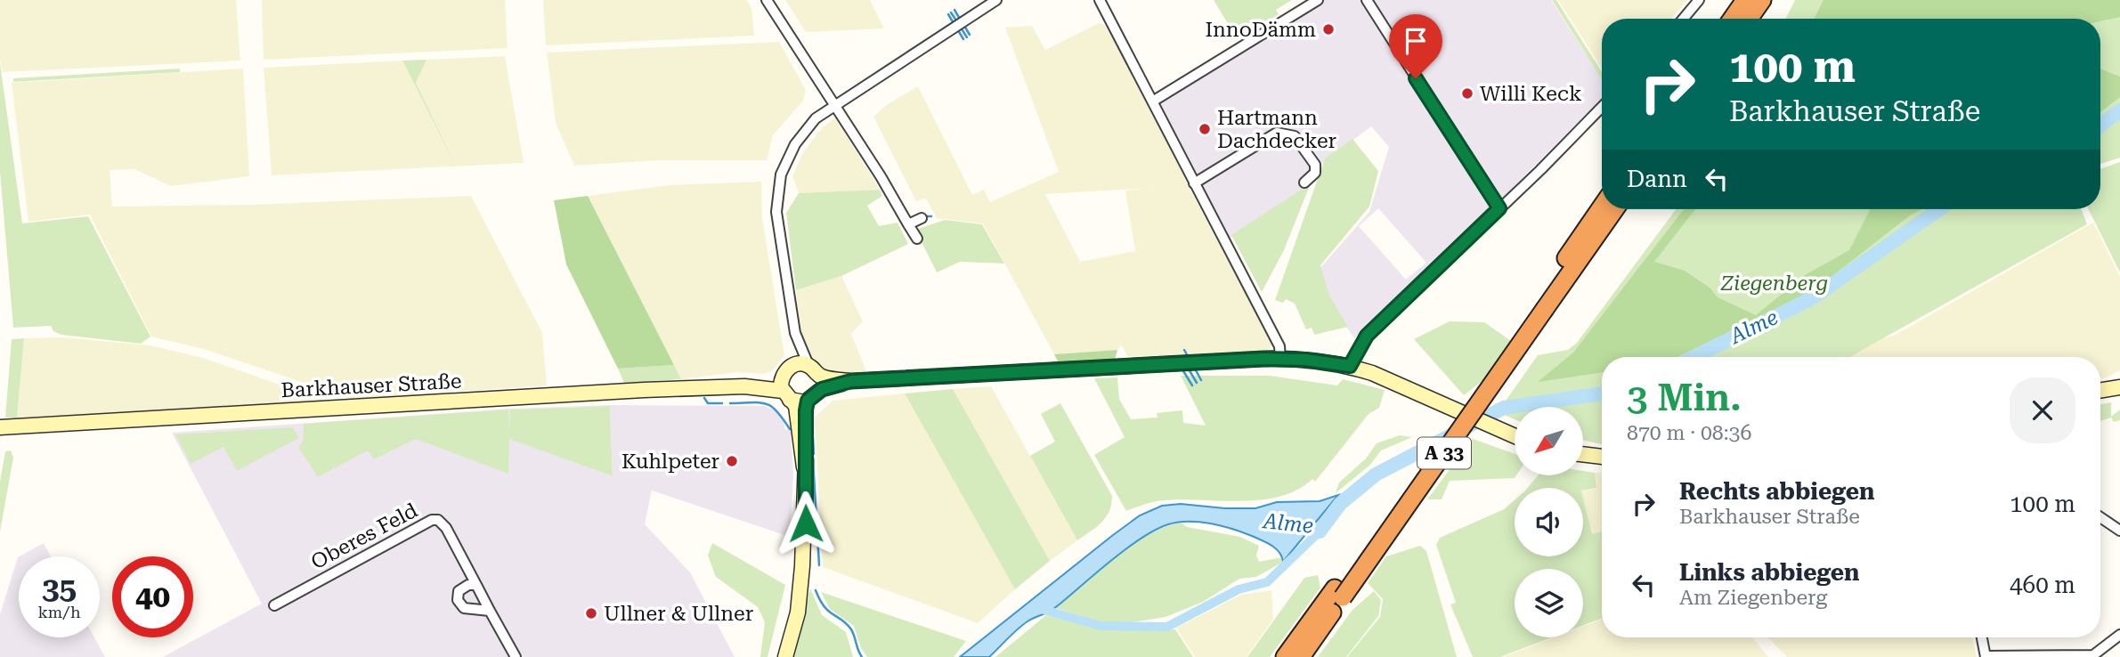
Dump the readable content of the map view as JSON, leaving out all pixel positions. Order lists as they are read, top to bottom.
{
  "streets": {
    "highway": ["A 33"],
    "street": ["Barkhauser Straße", "Oberes Feld"]
  },
  "water": ["Alme"],
  "parks": ["Ziegenberg"],
  "places": [
    "InnoDämm",
    "Willi Keck",
    "Hartmann Dachdecker",
    "Kuhlpeter",
    "Ullner & Ullner"
  ],
  "north": "bottom left",
  "page": {
    "turn": ["100 m", "Barkhauser Straße"],
    "then": "Dann",
    "heading": ["3 Min.", "870 m · 08:36"],
    "list": [
      {
        "name": "Rechts abbiegen",
        "note": "Barkhauser Straße",
        "value": "100 m"
      },
      {
        "name": "Links abbiegen",
        "note": "Am Ziegenberg",
        "value": "460 m"
      }
    ],
    "speed": "35 km/h",
    "limit": "40"
  }
}
